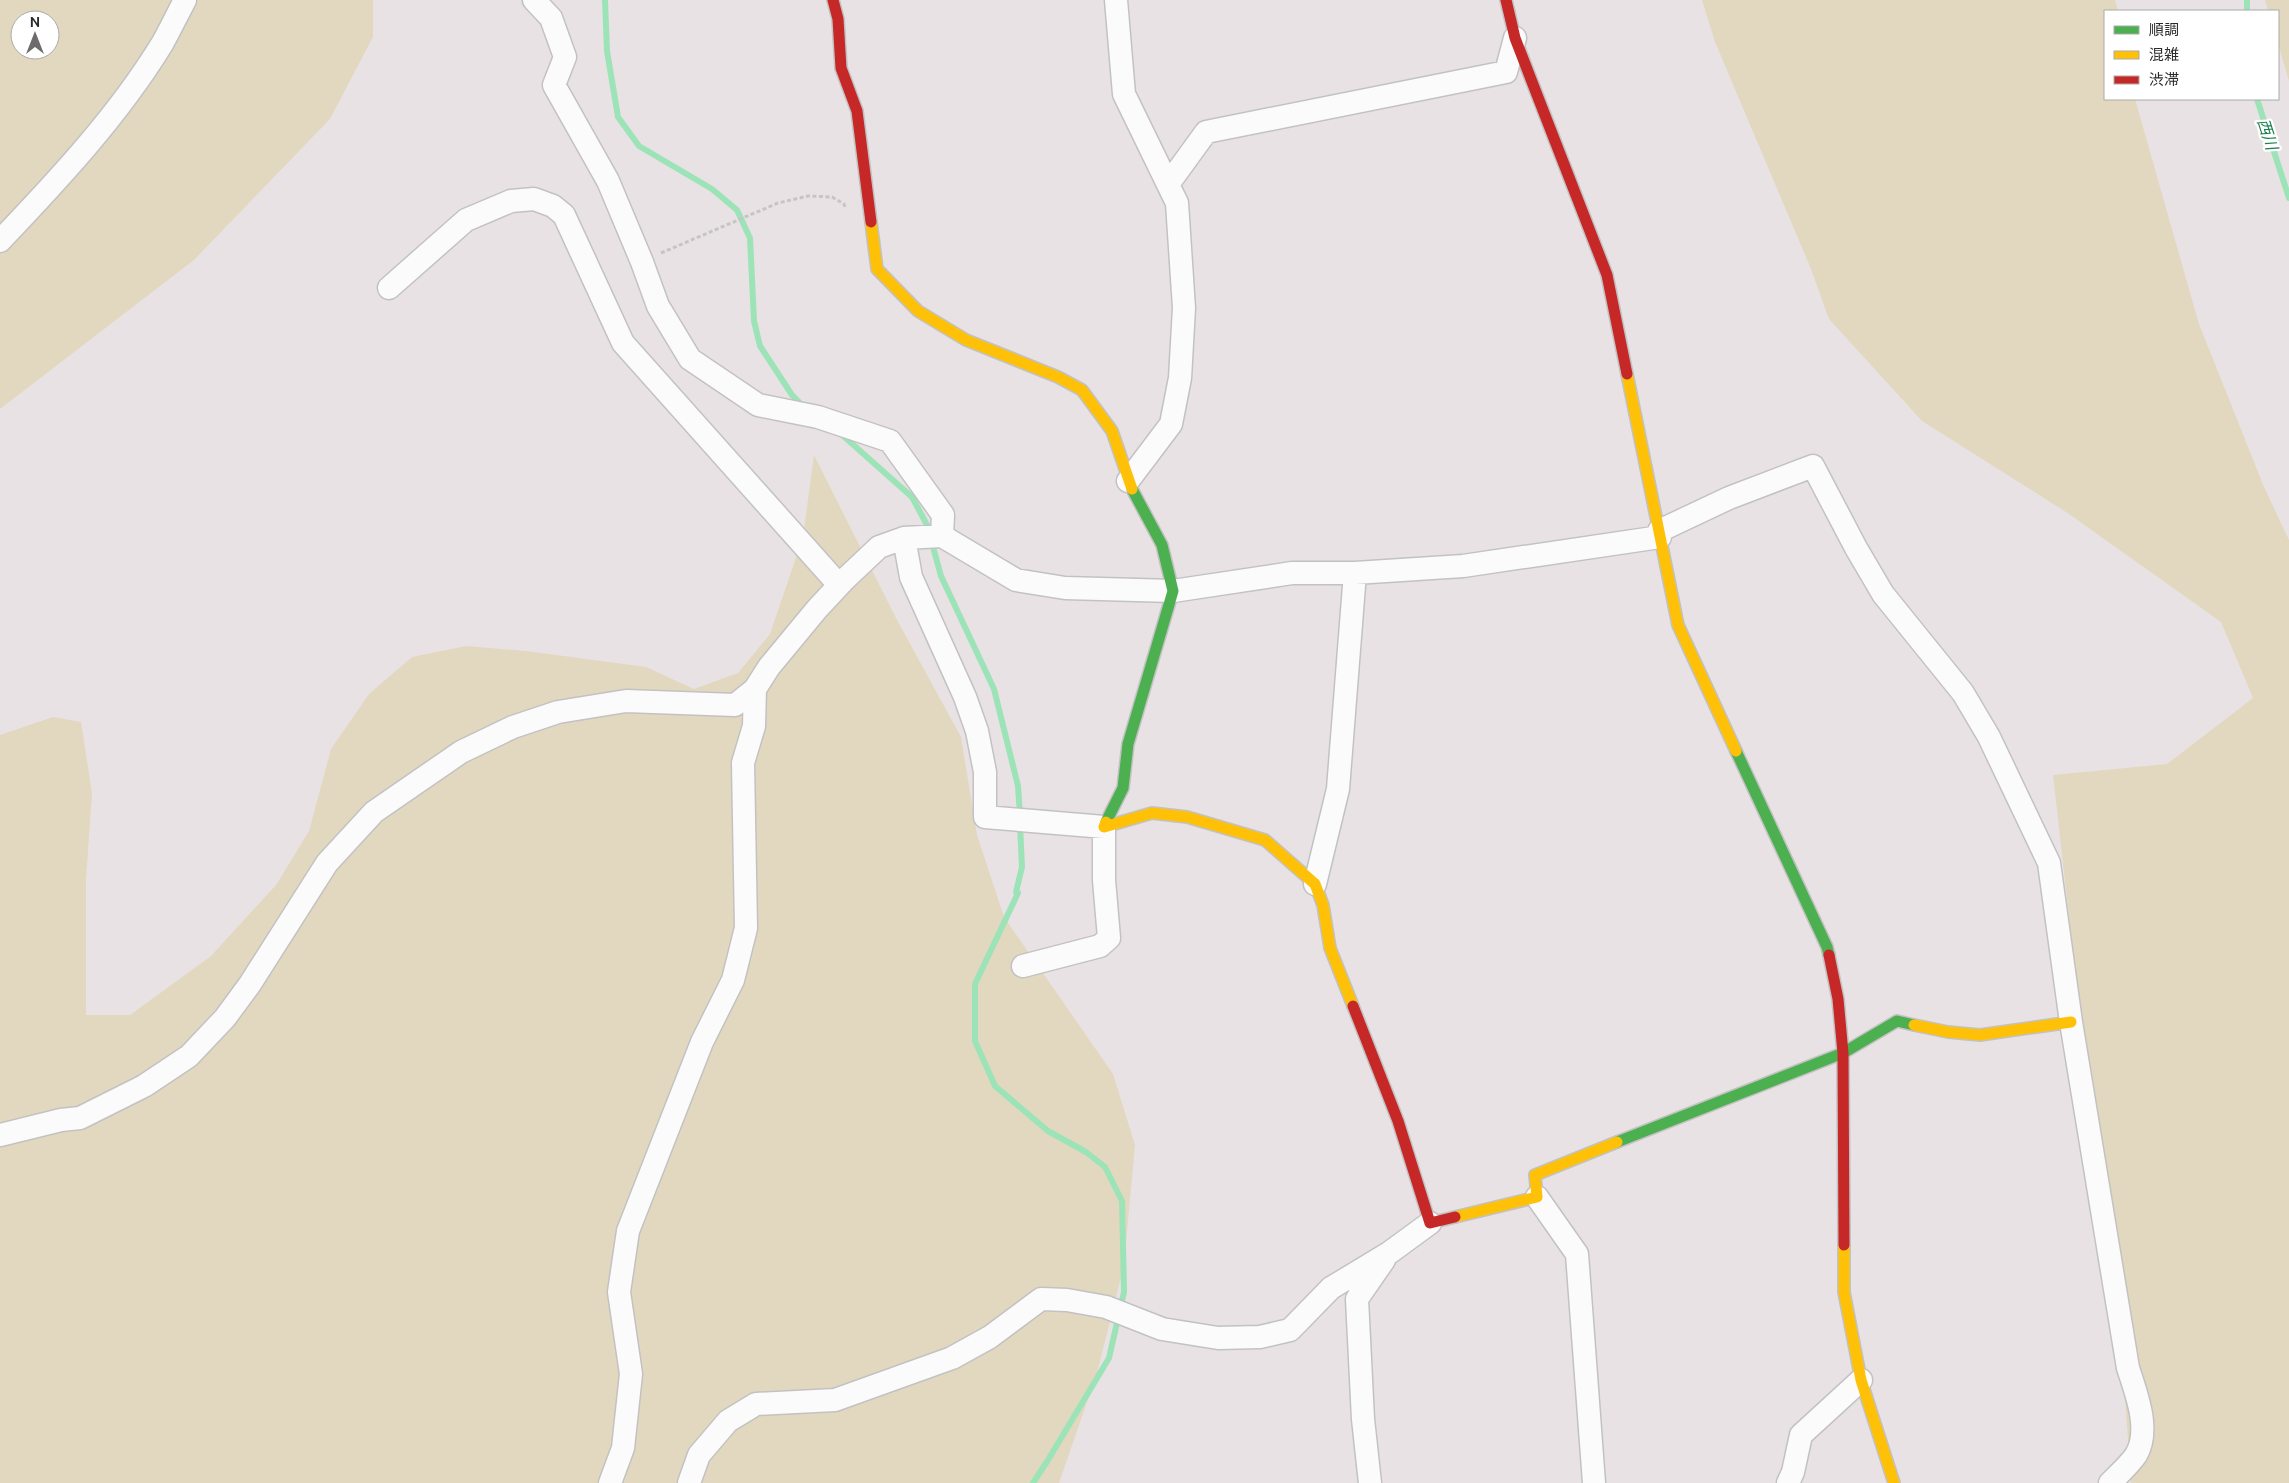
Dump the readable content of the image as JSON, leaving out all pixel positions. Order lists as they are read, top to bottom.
{
  "water": ["西川"],
  "legend": ["順調", "混雑", "渋滞"],
  "north": "top"
}
